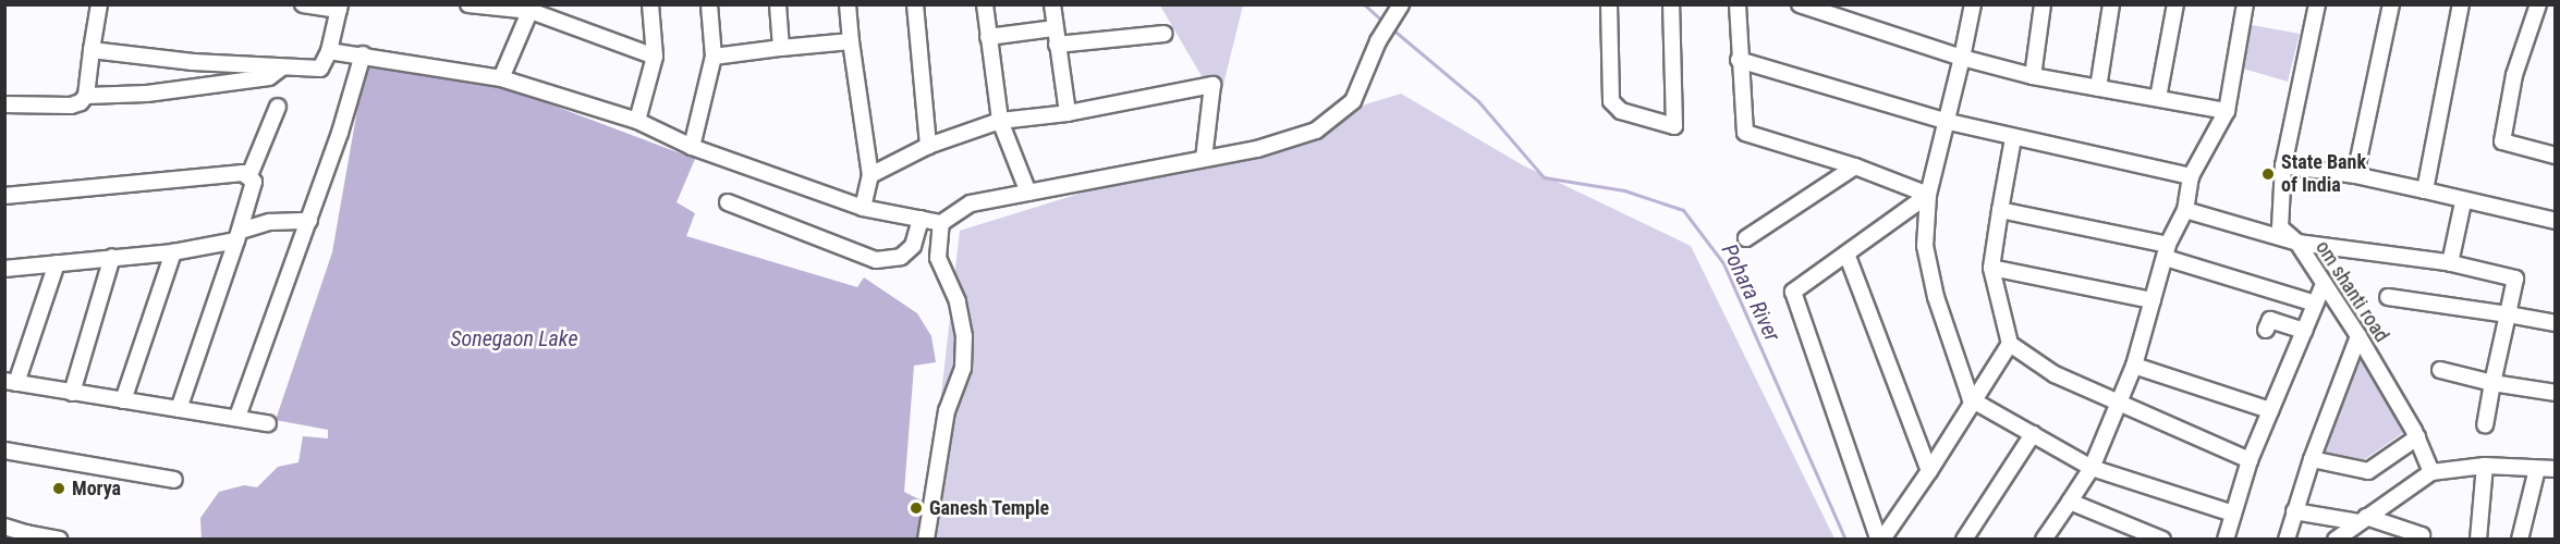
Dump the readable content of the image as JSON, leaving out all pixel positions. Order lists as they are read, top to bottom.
{
  "streets": {
    "street": ["om shanti road"]
  },
  "water": ["Pohara River", "Sonegaon Lake"],
  "places": ["State Bank of India", "Morya", "Ganesh Temple"]
}
